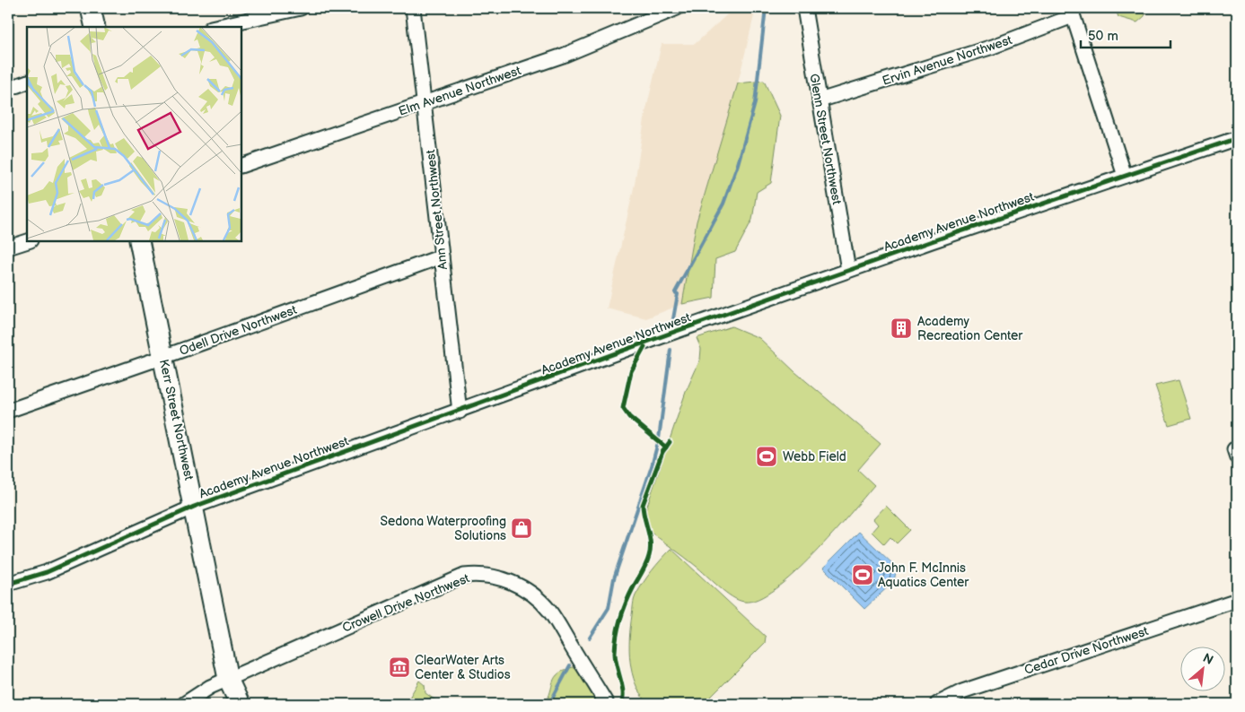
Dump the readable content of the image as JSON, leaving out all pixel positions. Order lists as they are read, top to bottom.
{
  "streets": {
    "street": [
      "Ervin Avenue Northwest",
      "Elm Avenue Northwest",
      "Glenn Street Northwest",
      "Ann Street Northwest",
      "Academy Avenue Northwest",
      "Odell Drive Northwest",
      "Kerr Street Northwest",
      "Crowell Drive Northwest",
      "Cedar Drive Northwest"
    ]
  },
  "crossings": [
    ["Ervin Avenue Northwest", "Glenn Street Northwest"],
    ["Elm Avenue Northwest", "Ann Street Northwest"],
    ["Glenn Street Northwest", "Academy Avenue Northwest"],
    ["Ann Street Northwest", "Academy Avenue Northwest"],
    ["Ann Street Northwest", "Odell Drive Northwest"],
    ["Academy Avenue Northwest", "Kerr Street Northwest"],
    ["Odell Drive Northwest", "Kerr Street Northwest"],
    ["Kerr Street Northwest", "Crowell Drive Northwest"]
  ],
  "places": {
    "building": ["Academy Recreation Center"],
    "sports": ["Webb Field", "John F. McInnis Aquatics Center"],
    "shop": ["Sedona Waterproofing Solutions"],
    "museum": ["ClearWater Arts Center & Studios"]
  },
  "scale_bar": "50 m",
  "north": "top right"
}
